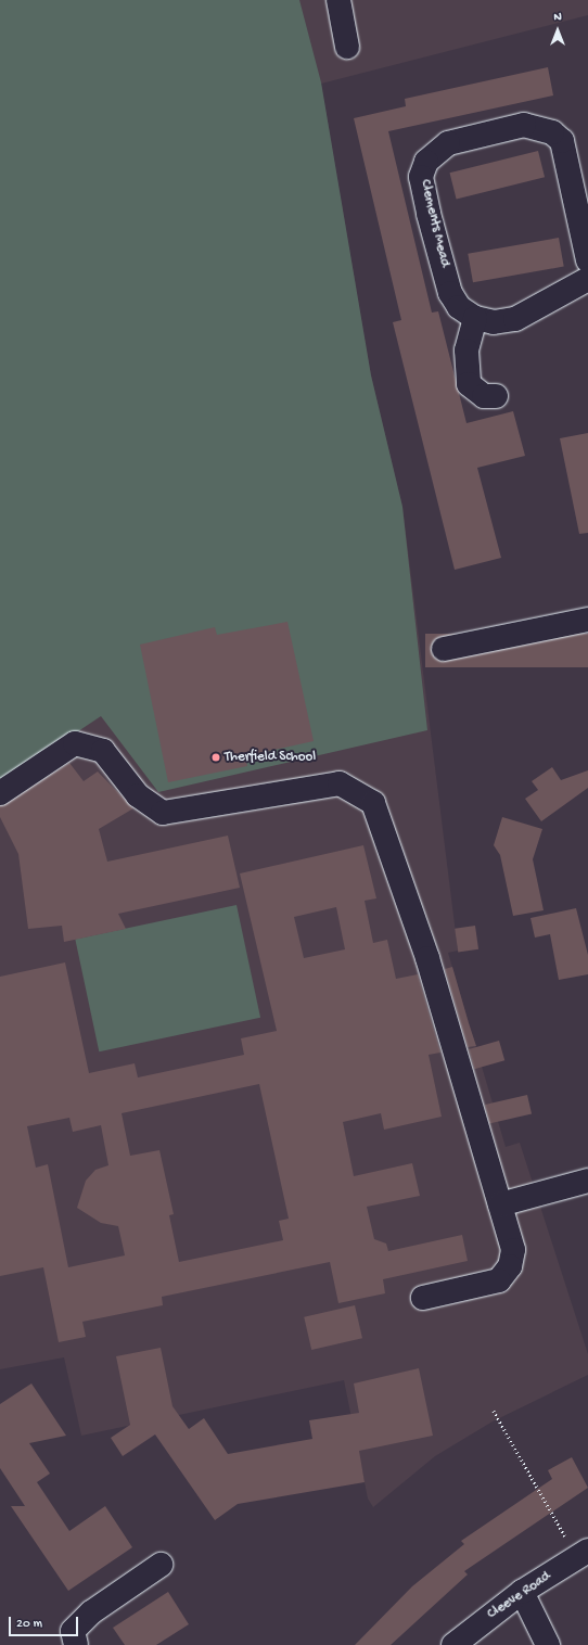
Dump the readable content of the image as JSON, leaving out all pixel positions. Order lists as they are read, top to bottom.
{
  "streets": {
    "street": ["Clements Mead", "Cleeve Road"]
  },
  "places": ["Therfield School"],
  "scale_bar": "20 m",
  "north": "top"
}
